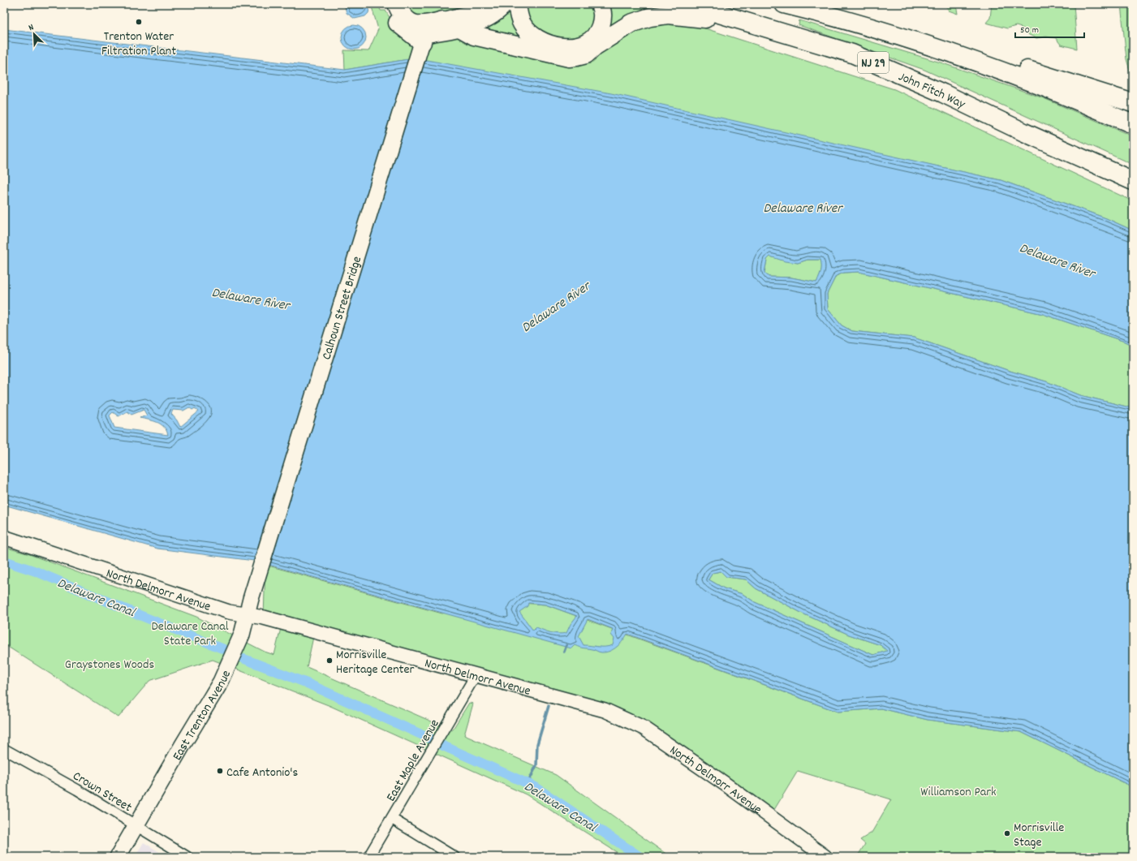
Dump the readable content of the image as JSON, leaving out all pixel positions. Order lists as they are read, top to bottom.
{
  "streets": {
    "highway": ["NJ 29", "John Fitch Way"],
    "main road": ["Calhoun Street Bridge", "North Delmorr Avenue", "East Trenton Avenue"],
    "street": ["East Maple Avenue", "Crown Street"]
  },
  "crossings": [
    ["Calhoun Street Bridge", "East Trenton Avenue"],
    ["North Delmorr Avenue", "East Trenton Avenue"],
    ["North Delmorr Avenue", "East Maple Avenue"],
    ["East Trenton Avenue", "Crown Street"]
  ],
  "water": ["Delaware River", "Delaware Canal"],
  "parks": ["Delaware Canal State Park", "Graystones Woods", "Williamson Park"],
  "places": [
    "Trenton Water Filtration Plant",
    "Morrisville Heritage Center",
    "Cafe Antonio's",
    "Morrisville Stage"
  ],
  "scale_bar": "50 m",
  "north": "top left"
}
